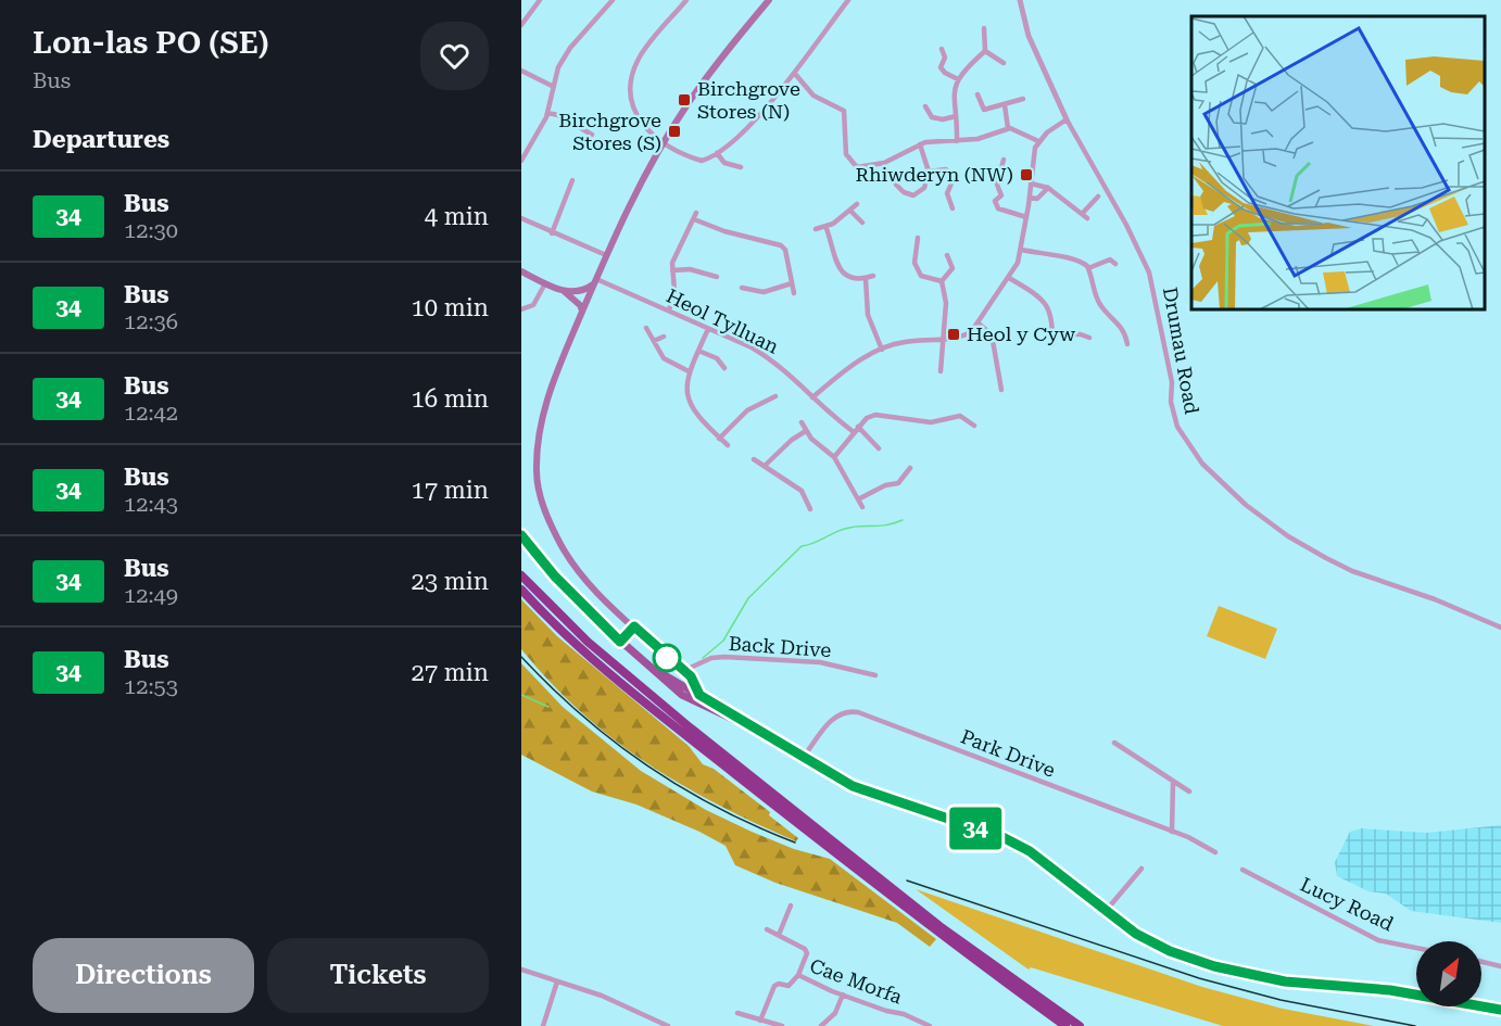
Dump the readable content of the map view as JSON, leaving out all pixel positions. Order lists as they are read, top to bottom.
{
  "streets": {
    "street": [
      "Heol Tylluan",
      "Drumau Road",
      "Back Drive",
      "Park Drive",
      "Lucy Road",
      "Cae Morfa"
    ]
  },
  "places": {
    "transit": [
      "Birchgrove Stores (N)",
      "Birchgrove Stores (S)",
      "Rhiwderyn (NW)",
      "Heol y Cyw"
    ]
  },
  "lines": ["bus line 34"],
  "north": "top right",
  "page": {
    "heading": [
      ["Lon-las PO (SE)", "Bus"],
      "Departures"
    ],
    "on_map": "34",
    "list": [
      {
        "mark": "34",
        "name": "Bus",
        "note": "12:30",
        "value": "4 min"
      },
      {
        "mark": "34",
        "name": "Bus",
        "note": "12:36",
        "value": "10 min"
      },
      {
        "mark": "34",
        "name": "Bus",
        "note": "12:42",
        "value": "16 min"
      },
      {
        "mark": "34",
        "name": "Bus",
        "note": "12:43",
        "value": "17 min"
      },
      {
        "mark": "34",
        "name": "Bus",
        "note": "12:49",
        "value": "23 min"
      },
      {
        "mark": "34",
        "name": "Bus",
        "note": "12:53",
        "value": "27 min"
      }
    ],
    "buttons": ["Directions", "Tickets"]
  }
}
